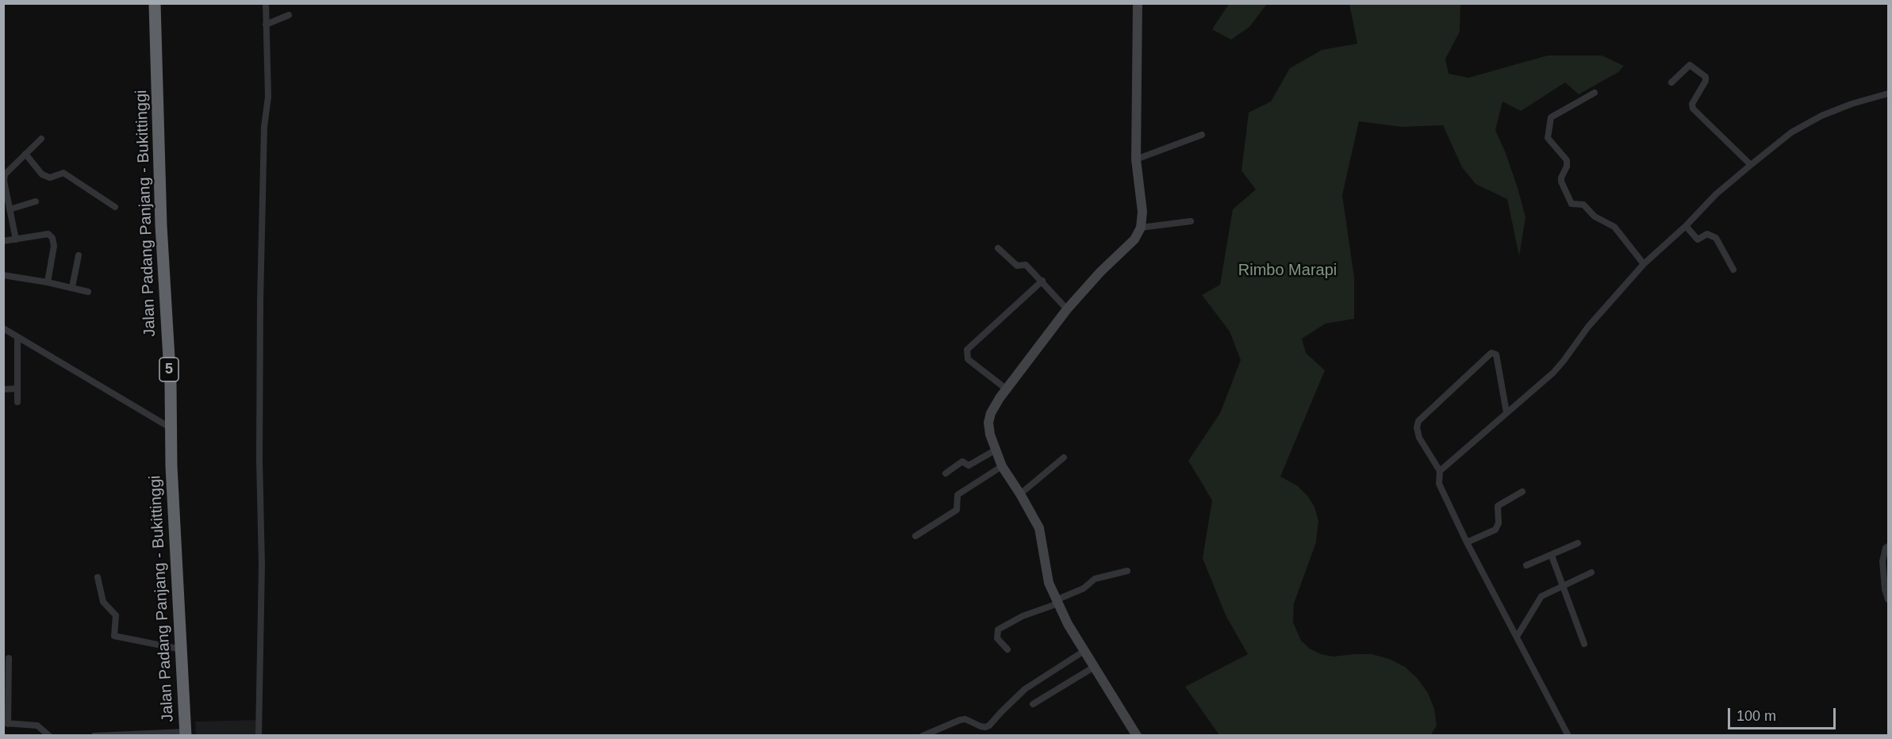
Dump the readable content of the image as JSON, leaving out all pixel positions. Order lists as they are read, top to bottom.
{
  "streets": {
    "highway": ["Jalan Padang Panjang - Bukittinggi", "5"]
  },
  "parks": ["Rimbo Marapi"],
  "scale_bar": "100 m"
}
